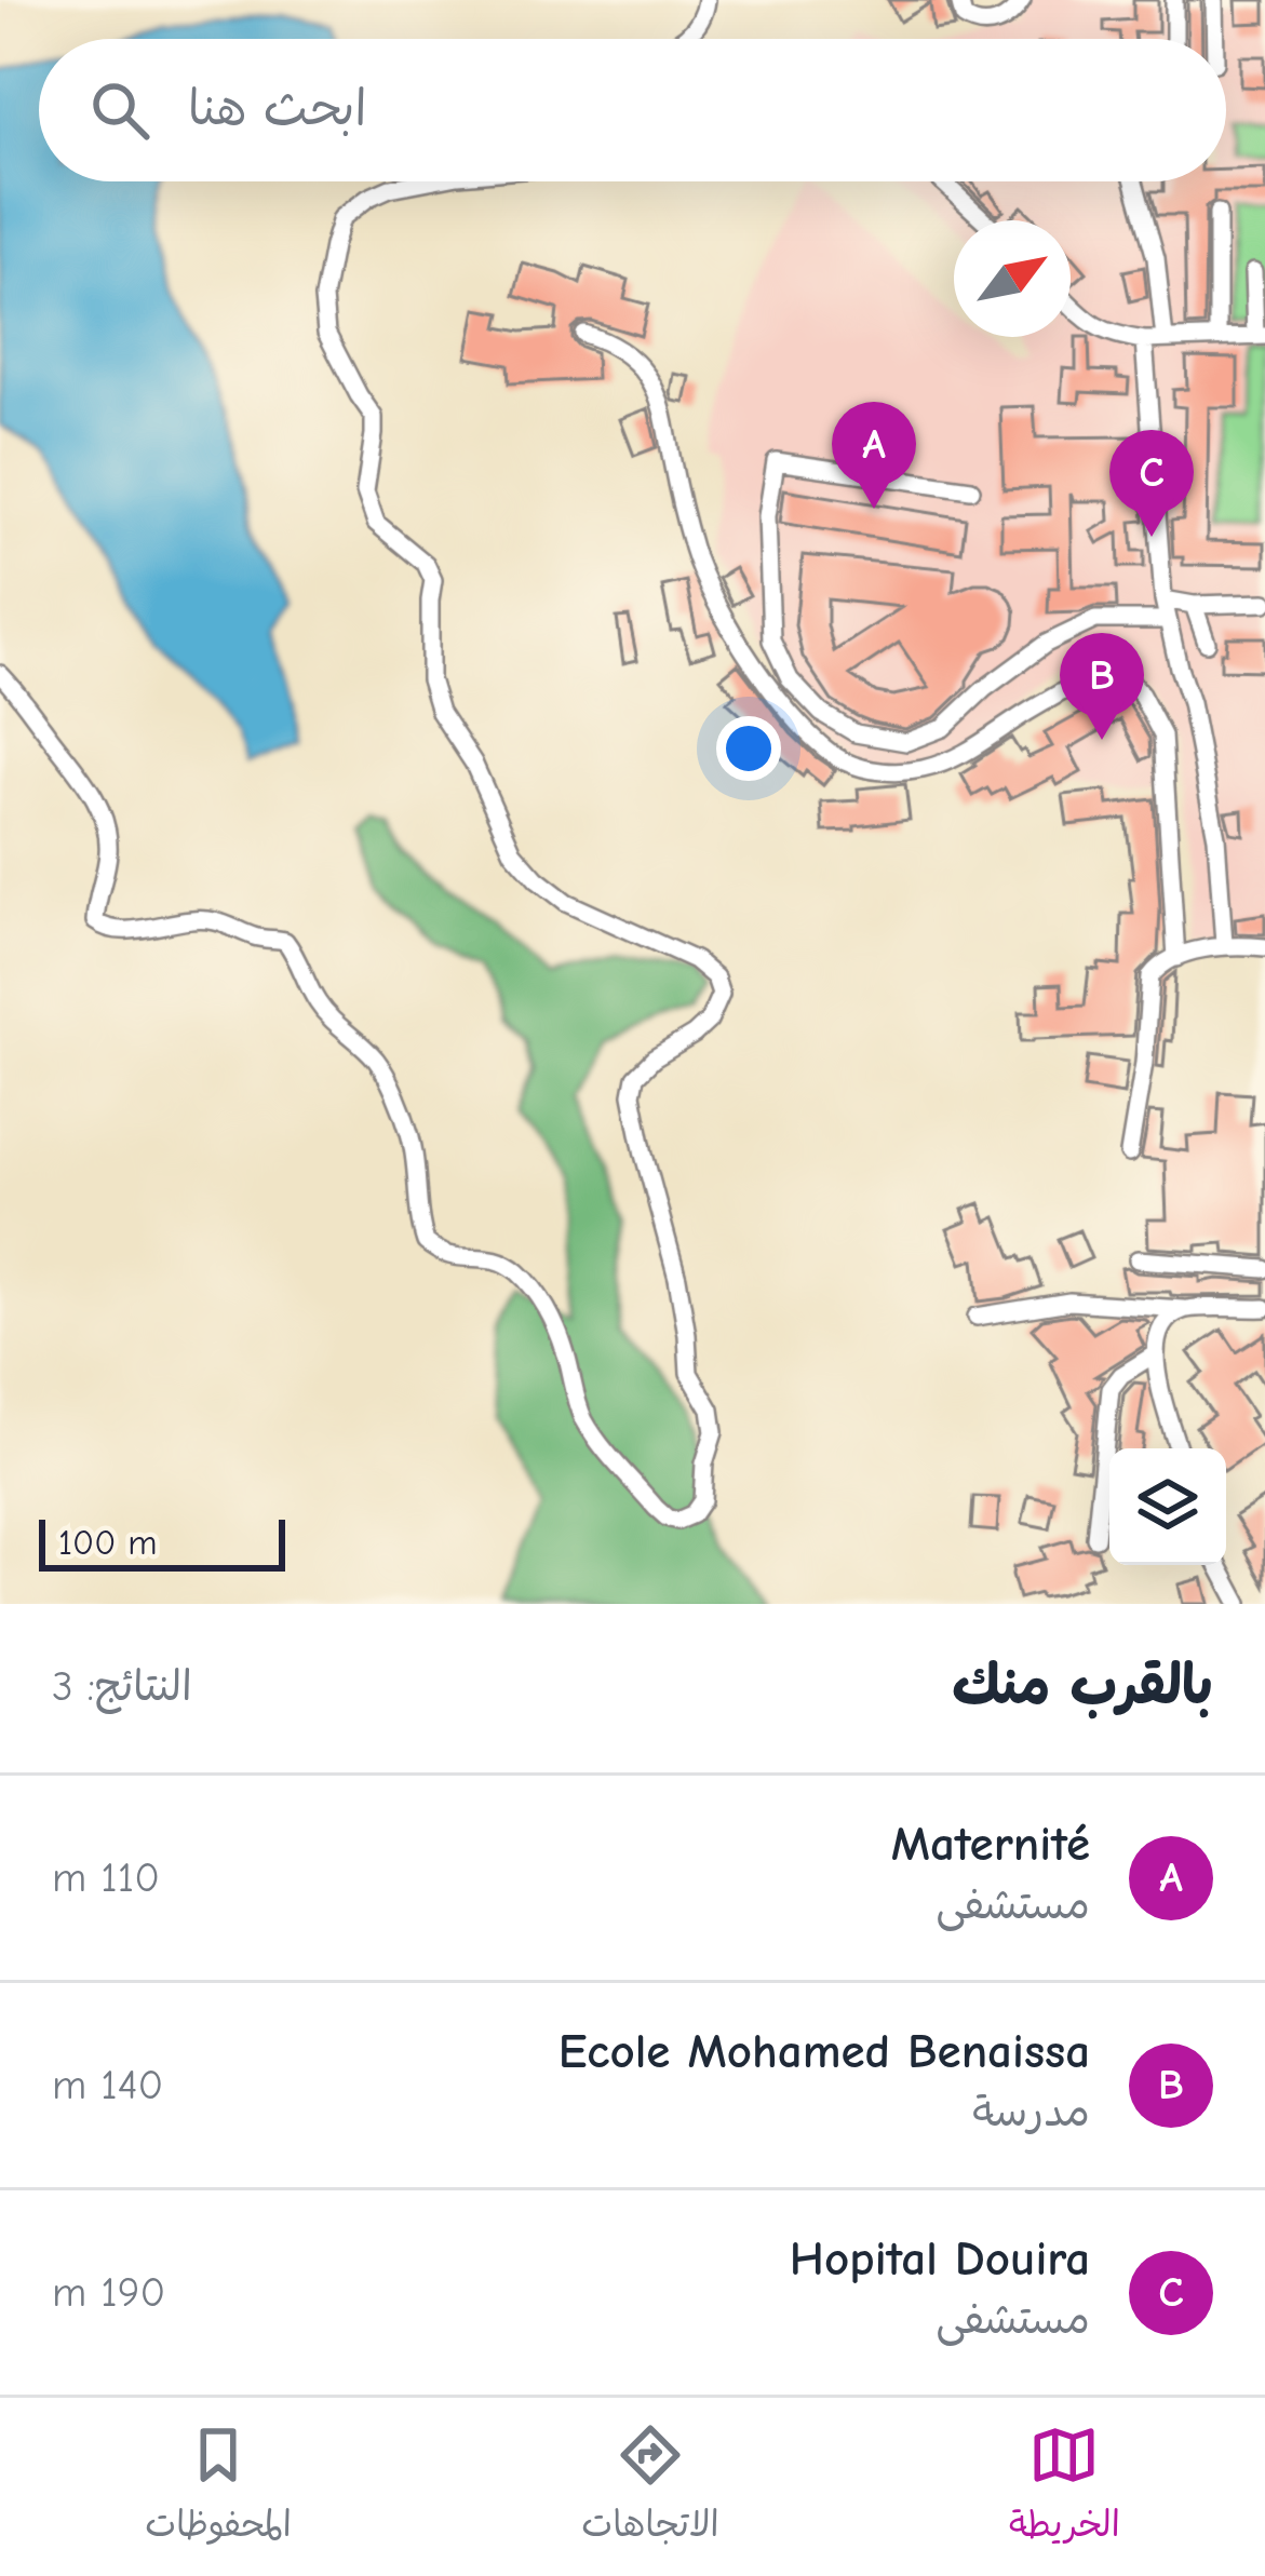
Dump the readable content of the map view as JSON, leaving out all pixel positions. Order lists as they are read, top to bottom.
{
  "scale_bar": "100 m",
  "north": "top right",
  "page": {
    "search": "ابحث هنا",
    "pins": ["A", "C", "B"],
    "scale": "100 m",
    "heading": ["بالقرب منك", "النتائج: 3"],
    "list": [
      {
        "mark": "A",
        "name": "Maternité",
        "note": "مستشفى",
        "value": "110 m"
      },
      {
        "mark": "B",
        "name": "Ecole Mohamed Benaissa",
        "note": "مدرسة",
        "value": "140 m"
      },
      {
        "mark": "C",
        "name": "Hopital Douira",
        "note": "مستشفى",
        "value": "190 m"
      }
    ],
    "nav": ["الخريطة", "الاتجاهات", "المحفوظات"]
  }
}
